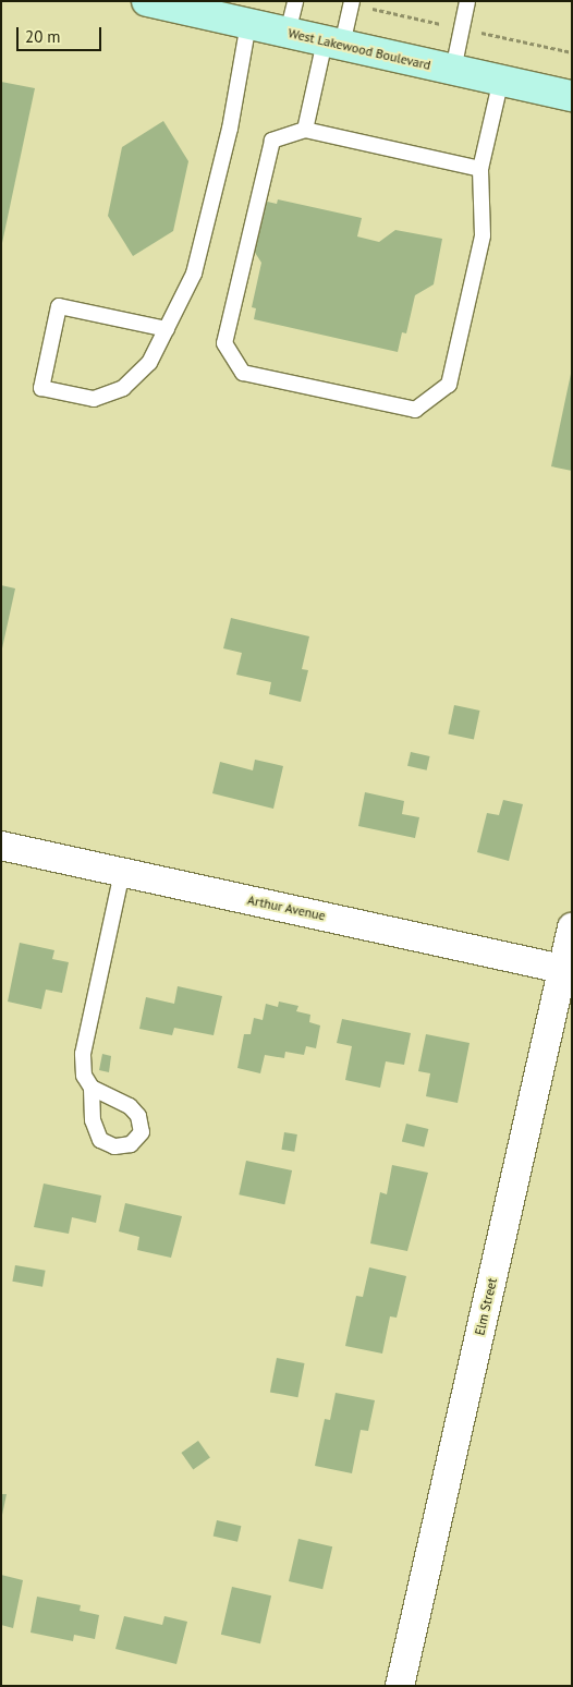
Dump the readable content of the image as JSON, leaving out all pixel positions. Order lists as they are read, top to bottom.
{
  "streets": {
    "street": ["West Lakewood Boulevard", "Arthur Avenue", "Elm Street"]
  },
  "crossings": [
    ["Arthur Avenue", "Elm Street"]
  ],
  "scale_bar": "20 m"
}
